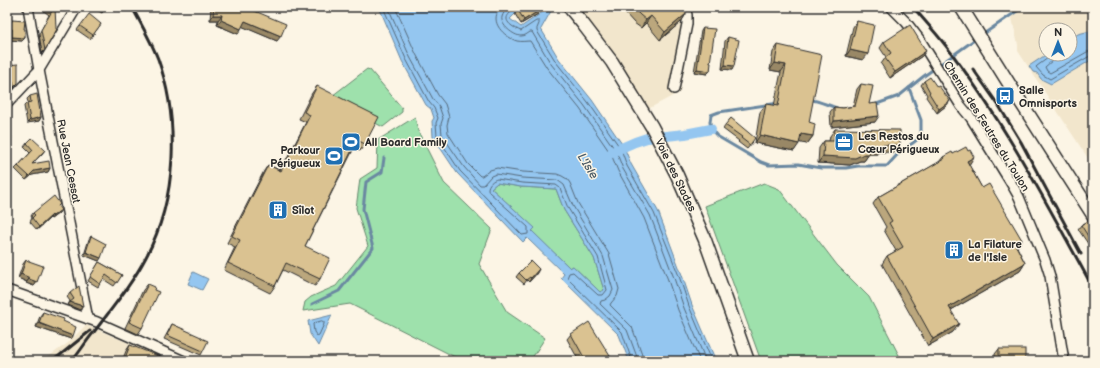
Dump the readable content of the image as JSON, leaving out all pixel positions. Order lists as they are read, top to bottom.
{
  "streets": {
    "main road": ["Voie des Stades"],
    "street": ["Chemin des Feutres du Toulon", "Rue Jean Cessat"]
  },
  "water": ["L'Isle"],
  "places": {
    "bus stop": ["Salle Omnisports"],
    "sports": ["All Board Family", "Parkour Périgueux"],
    "office": ["Les Restos du Cœur Périgueux"],
    "building": ["Sîlot", "La Filature de l'Isle"]
  },
  "north": "top"
}
